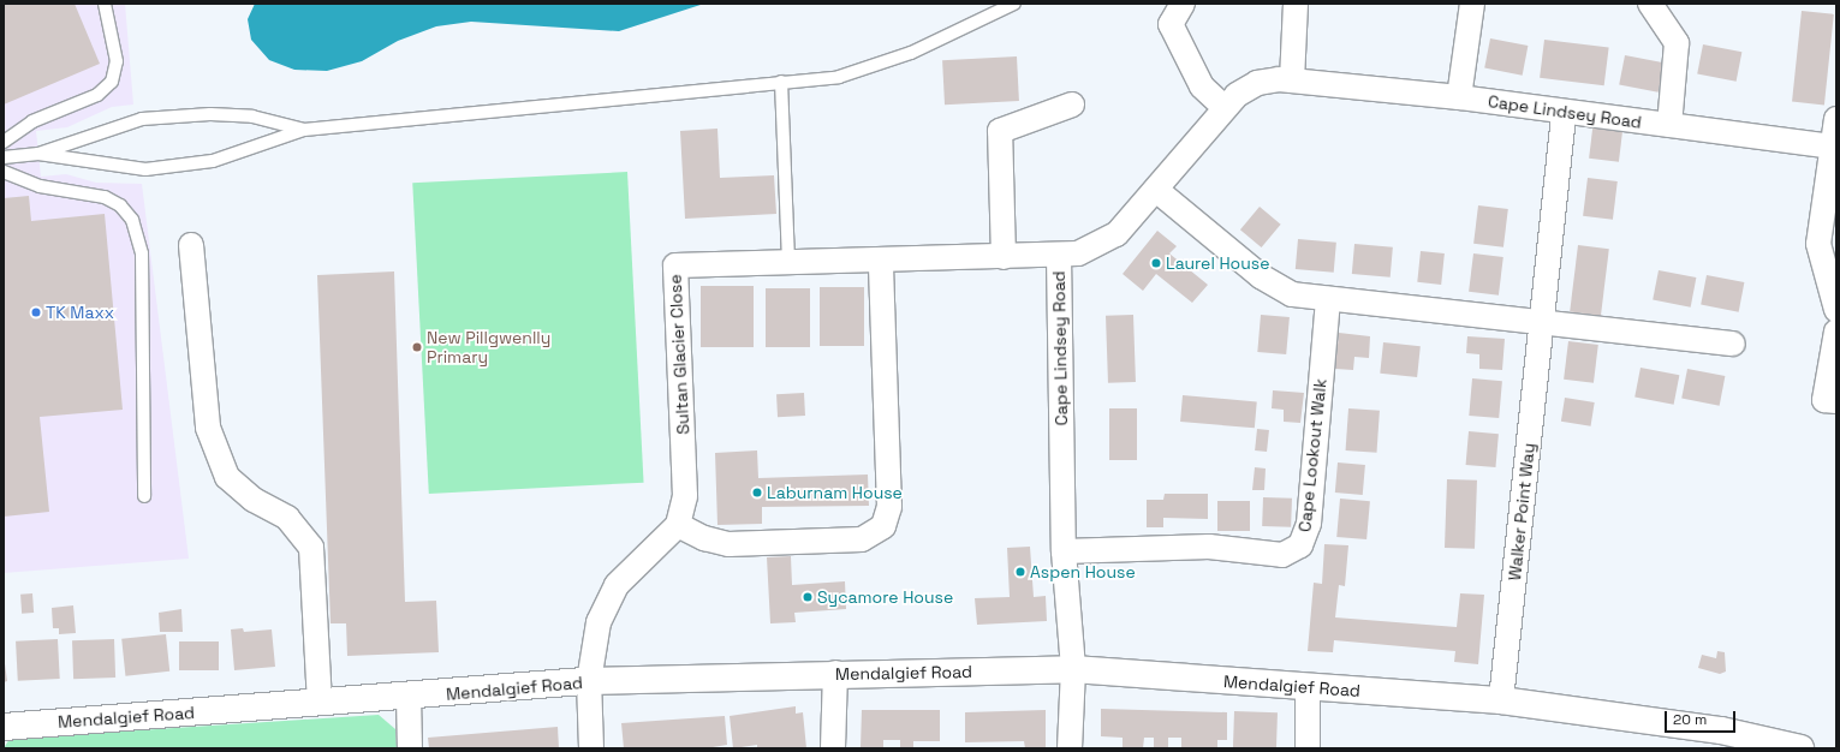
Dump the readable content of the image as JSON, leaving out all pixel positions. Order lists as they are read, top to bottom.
{
  "streets": {
    "street": [
      "Cape Lindsey Road",
      "Sultan Glacier Close",
      "Cape Lookout Walk",
      "Walker Point Way",
      "Mendalgief Road"
    ]
  },
  "crossings": [
    ["Cape Lindsey Road", "Sultan Glacier Close"],
    ["Cape Lindsey Road", "Cape Lookout Walk"],
    ["Cape Lindsey Road", "Walker Point Way"],
    ["Cape Lindsey Road", "Mendalgief Road"],
    ["Sultan Glacier Close", "Mendalgief Road"],
    ["Walker Point Way", "Mendalgief Road"]
  ],
  "places": [
    "Laurel House",
    "TK Maxx",
    "New Pillgwenlly Primary",
    "Laburnam House",
    "Aspen House",
    "Sycamore House"
  ],
  "scale_bar": "20 m"
}
